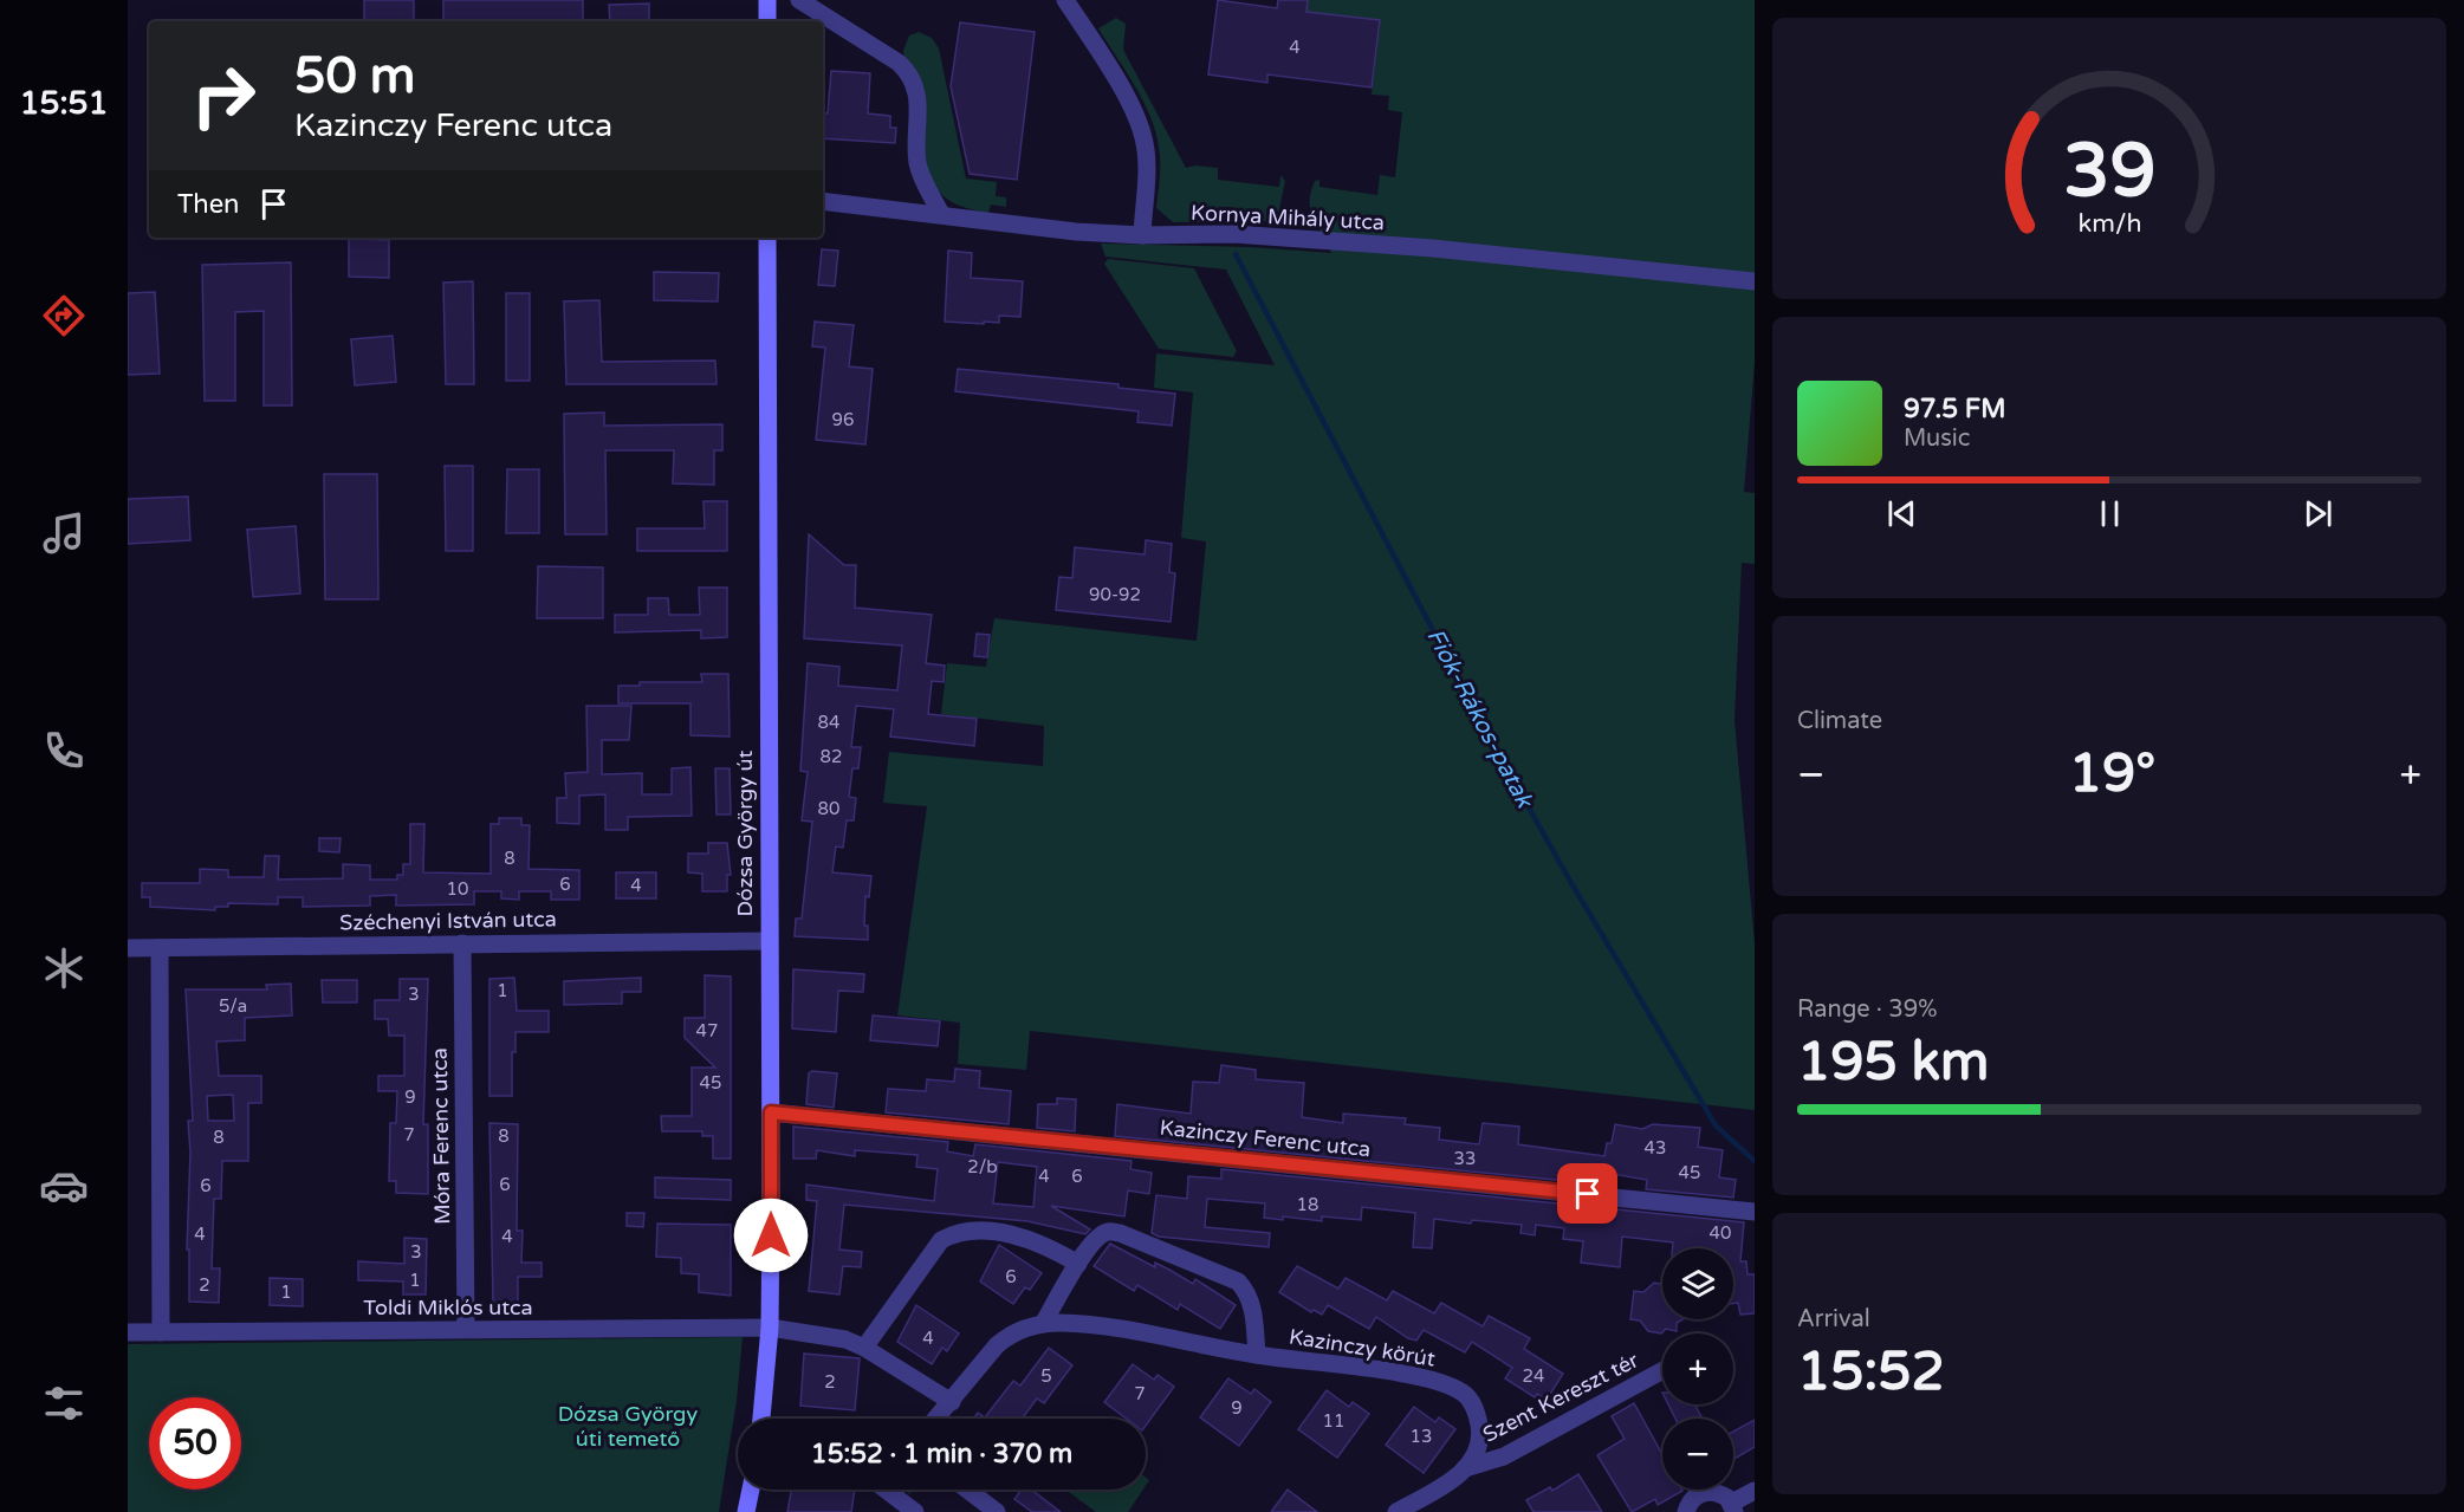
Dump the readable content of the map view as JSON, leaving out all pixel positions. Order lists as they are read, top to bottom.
{
  "streets": {
    "main road": ["Dózsa György út"],
    "street": [
      "Kornya Mihály utca",
      "Széchenyi István utca",
      "Móra Ferenc utca",
      "Kazinczy Ferenc utca",
      "Toldi Miklós utca",
      "Kazinczy körút",
      "Szent Kereszt tér"
    ]
  },
  "crossings": [
    ["Dózsa György út", "Széchenyi István utca"],
    ["Dózsa György út", "Kazinczy Ferenc utca"],
    ["Dózsa György út", "Toldi Miklós utca"],
    ["Széchenyi István utca", "Móra Ferenc utca"],
    ["Móra Ferenc utca", "Toldi Miklós utca"],
    ["Kazinczy körút", "Szent Kereszt tér"]
  ],
  "water": ["Fiók-Rákos-patak"],
  "parks": ["Dózsa György úti temető"],
  "house_numbers": [
    "4",
    "96",
    "90-92",
    "84",
    "82",
    "80",
    "8",
    "6",
    "4",
    "10",
    "1",
    "3",
    "5/a",
    "47",
    "45",
    "9",
    "7",
    "8",
    "8",
    "43",
    "33",
    "2/b",
    "45",
    "4",
    "6",
    "6",
    "6",
    "18",
    "40",
    "4",
    "4",
    "3",
    "6",
    "1",
    "2",
    "1",
    "4",
    "5",
    "24",
    "2",
    "7",
    "9",
    "11",
    "13"
  ],
  "page": {
    "tabs": "15:51",
    "turn": ["50 m", "Kazinczy Ferenc utca"],
    "then": "Then",
    "song": ["97.5 FM", "Music"],
    "tile": [
      "Climate",
      ["Range · 39%", "195 km"],
      ["Arrival", "15:52"]
    ],
    "heat": ["−", "19°", "+"],
    "map_buttons": ["+", "−"],
    "limit": "50",
    "trip": "15:52 · 1 min · 370 m",
    "gauge": ["39", "km/h"]
  }
}
